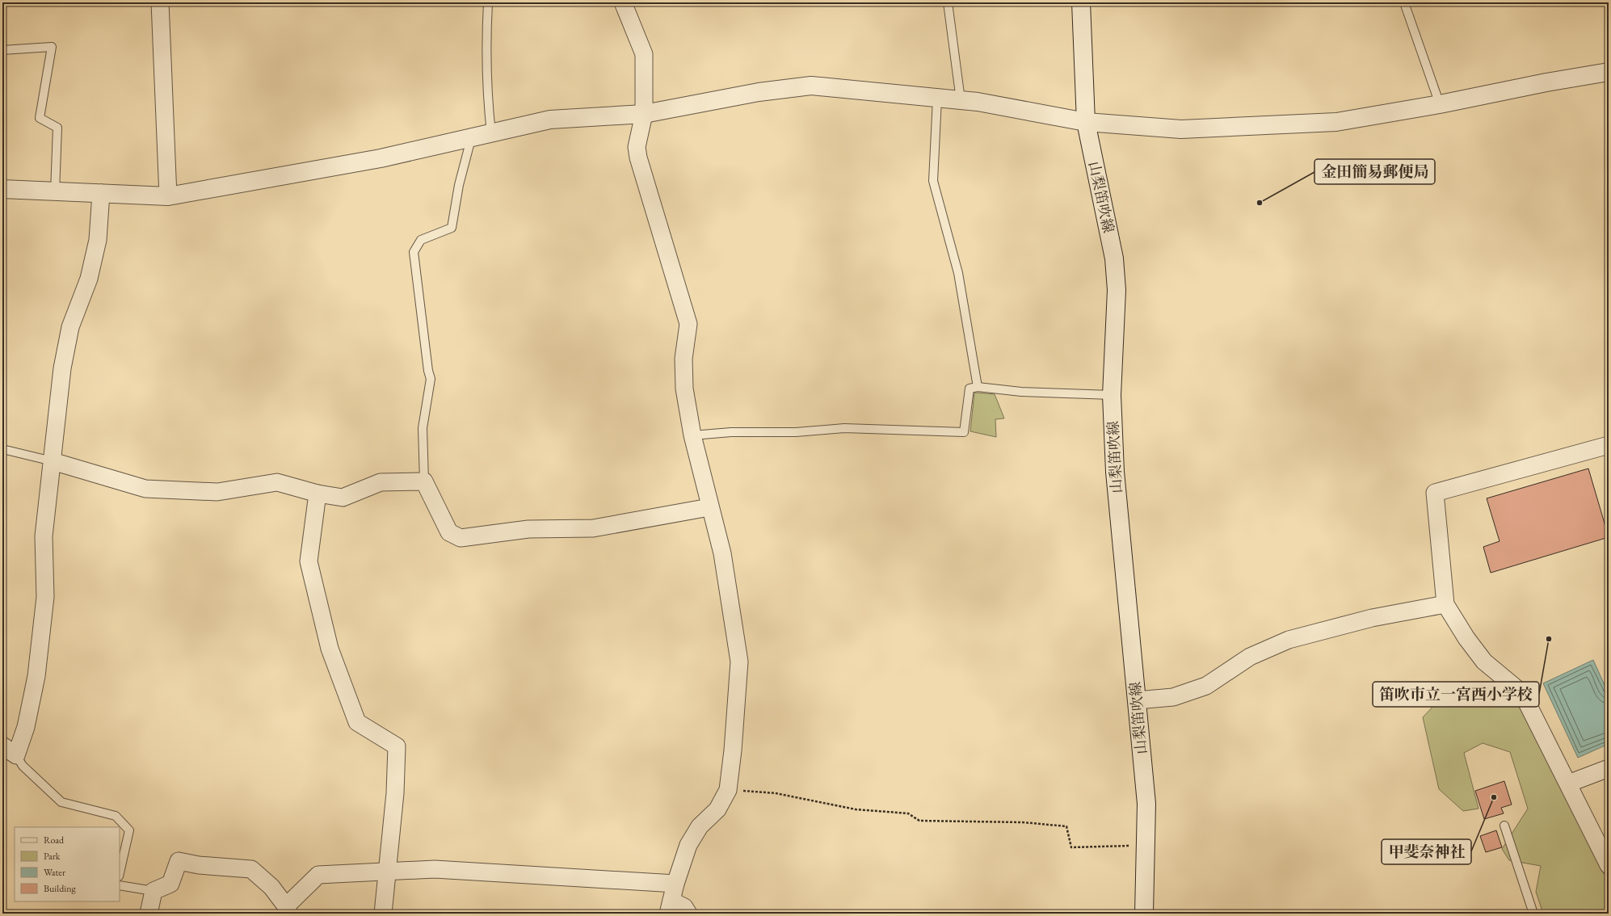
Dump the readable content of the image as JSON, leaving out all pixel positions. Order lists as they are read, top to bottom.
{
  "streets": {
    "street": ["山梨笛吹線"]
  },
  "places": ["金田簡易郵便局", "笛吹市立一宮西小学校", "甲斐奈神社"],
  "legend": [
    "Road",
    "Park",
    "Water",
    "Building"
  ]
}
